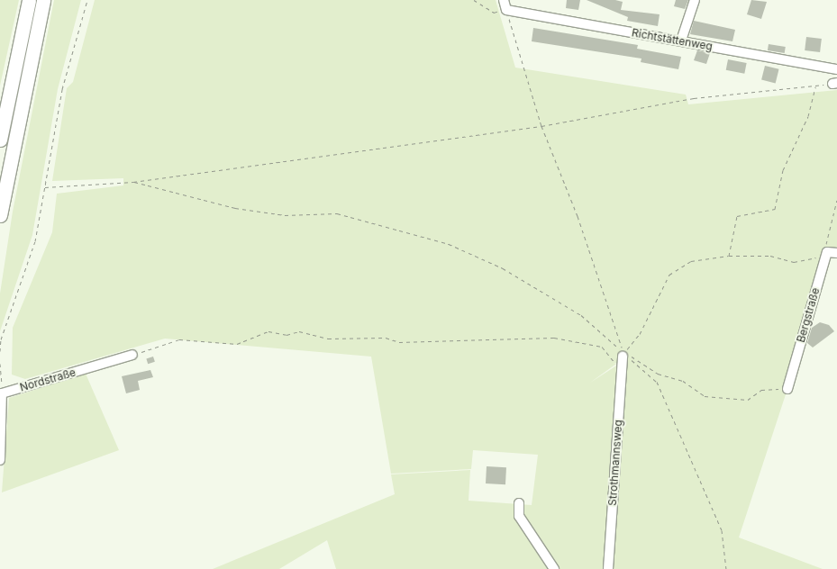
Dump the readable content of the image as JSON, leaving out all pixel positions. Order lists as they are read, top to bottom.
{
  "streets": {
    "street": [
      "Richtstättenweg",
      "Bergstraße",
      "Nordstraße",
      "Strothmannsweg"
    ]
  }
}
